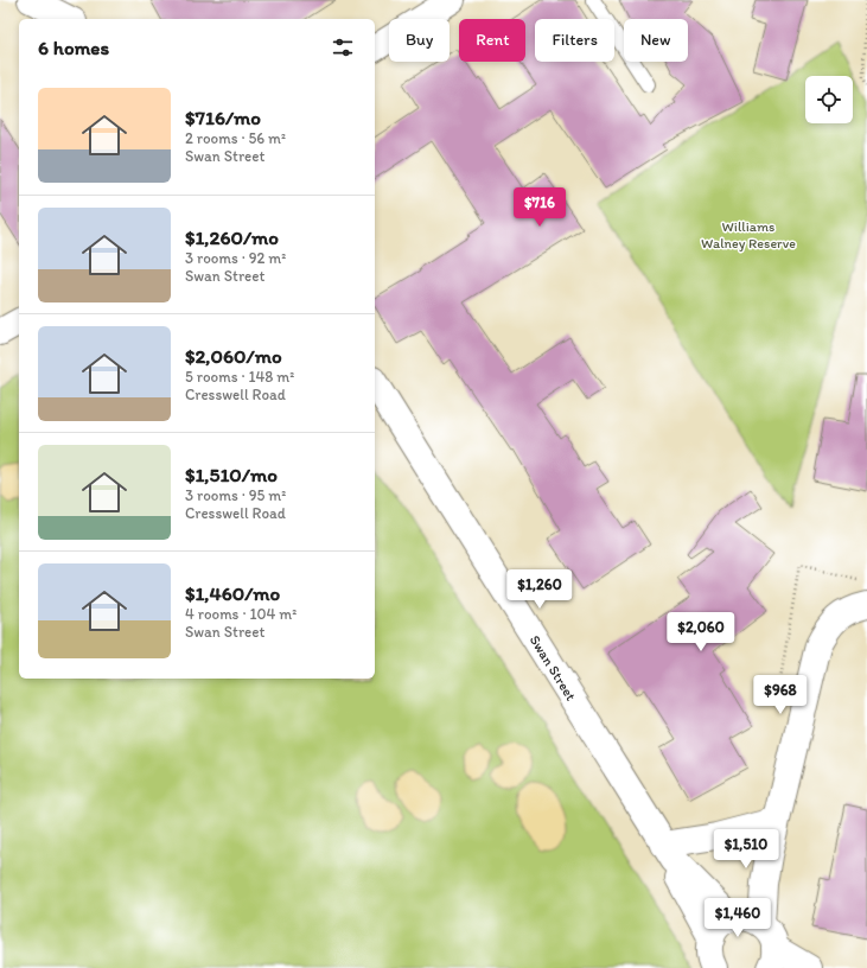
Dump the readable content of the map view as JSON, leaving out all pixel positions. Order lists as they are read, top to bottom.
{
  "streets": {
    "street": ["Swan Street"]
  },
  "parks": ["Williams Walney Reserve"],
  "page": {
    "chip": [
      "Buy",
      "Rent",
      "Filters",
      "New"
    ],
    "heading": "6 homes",
    "list": [
      {
        "name": "$716/mo",
        "note": "2 rooms · 56 m² · Swan Street"
      },
      {
        "name": "$1,260/mo",
        "note": "3 rooms · 92 m² · Swan Street"
      },
      {
        "name": "$2,060/mo",
        "note": "5 rooms · 148 m² · Cresswell Road"
      },
      {
        "name": "$1,510/mo",
        "note": "3 rooms · 95 m² · Cresswell Road"
      },
      {
        "name": "$1,460/mo",
        "note": "4 rooms · 104 m² · Swan Street"
      }
    ],
    "price": [
      "$716",
      "$1,260",
      "$2,060",
      "$968",
      "$1,510",
      "$1,460"
    ]
  }
}
